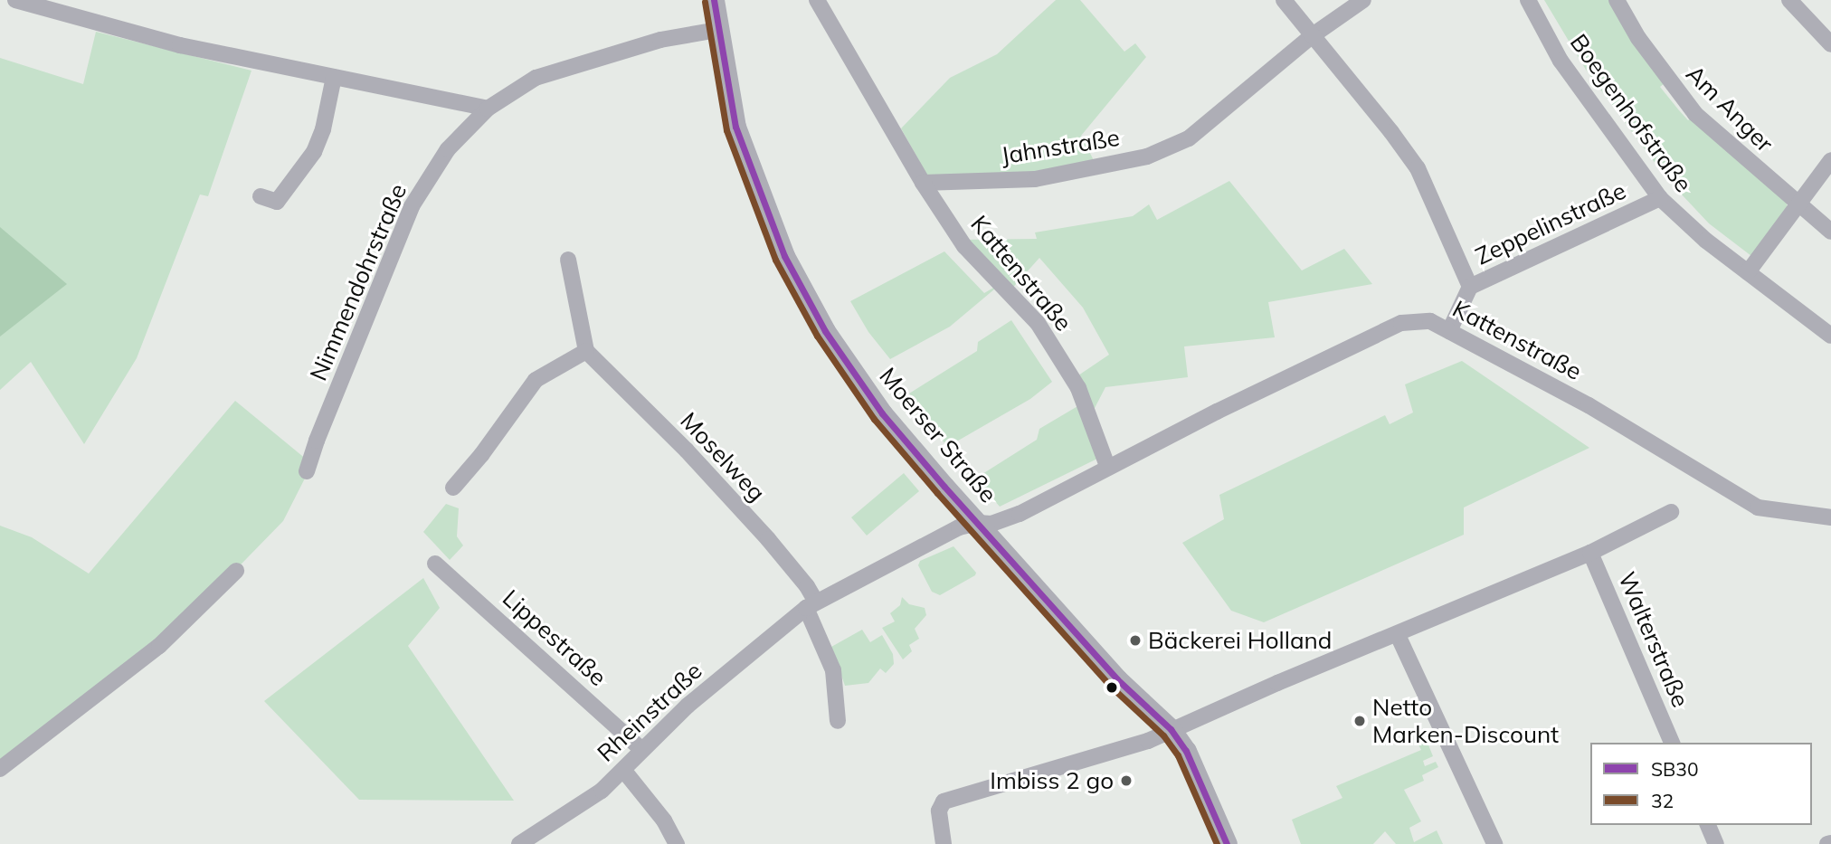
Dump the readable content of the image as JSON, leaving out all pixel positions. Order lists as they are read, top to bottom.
{
  "streets": {
    "street": [
      "Am Anger",
      "Boegenhofstraße",
      "Jahnstraße",
      "Zeppelinstraße",
      "Kattenstraße",
      "Nimmendohrstraße",
      "Moerser Straße",
      "Moselweg",
      "Lippestraße",
      "Walterstraße",
      "Rheinstraße"
    ]
  },
  "crossings": [
    ["Boegenhofstraße", "Zeppelinstraße"],
    ["Jahnstraße", "Kattenstraße"],
    ["Zeppelinstraße", "Kattenstraße"],
    ["Kattenstraße", "Moerser Straße"],
    ["Kattenstraße", "Rheinstraße"],
    ["Nimmendohrstraße", "Moerser Straße"],
    ["Moerser Straße", "Rheinstraße"],
    ["Moselweg", "Rheinstraße"],
    ["Lippestraße", "Rheinstraße"]
  ],
  "places": ["Bäckerei Holland", "Netto Marken-Discount", "Imbiss 2 go"],
  "lines": ["transit line SB30", "transit line 32"],
  "legend": ["SB30", "32"]
}
